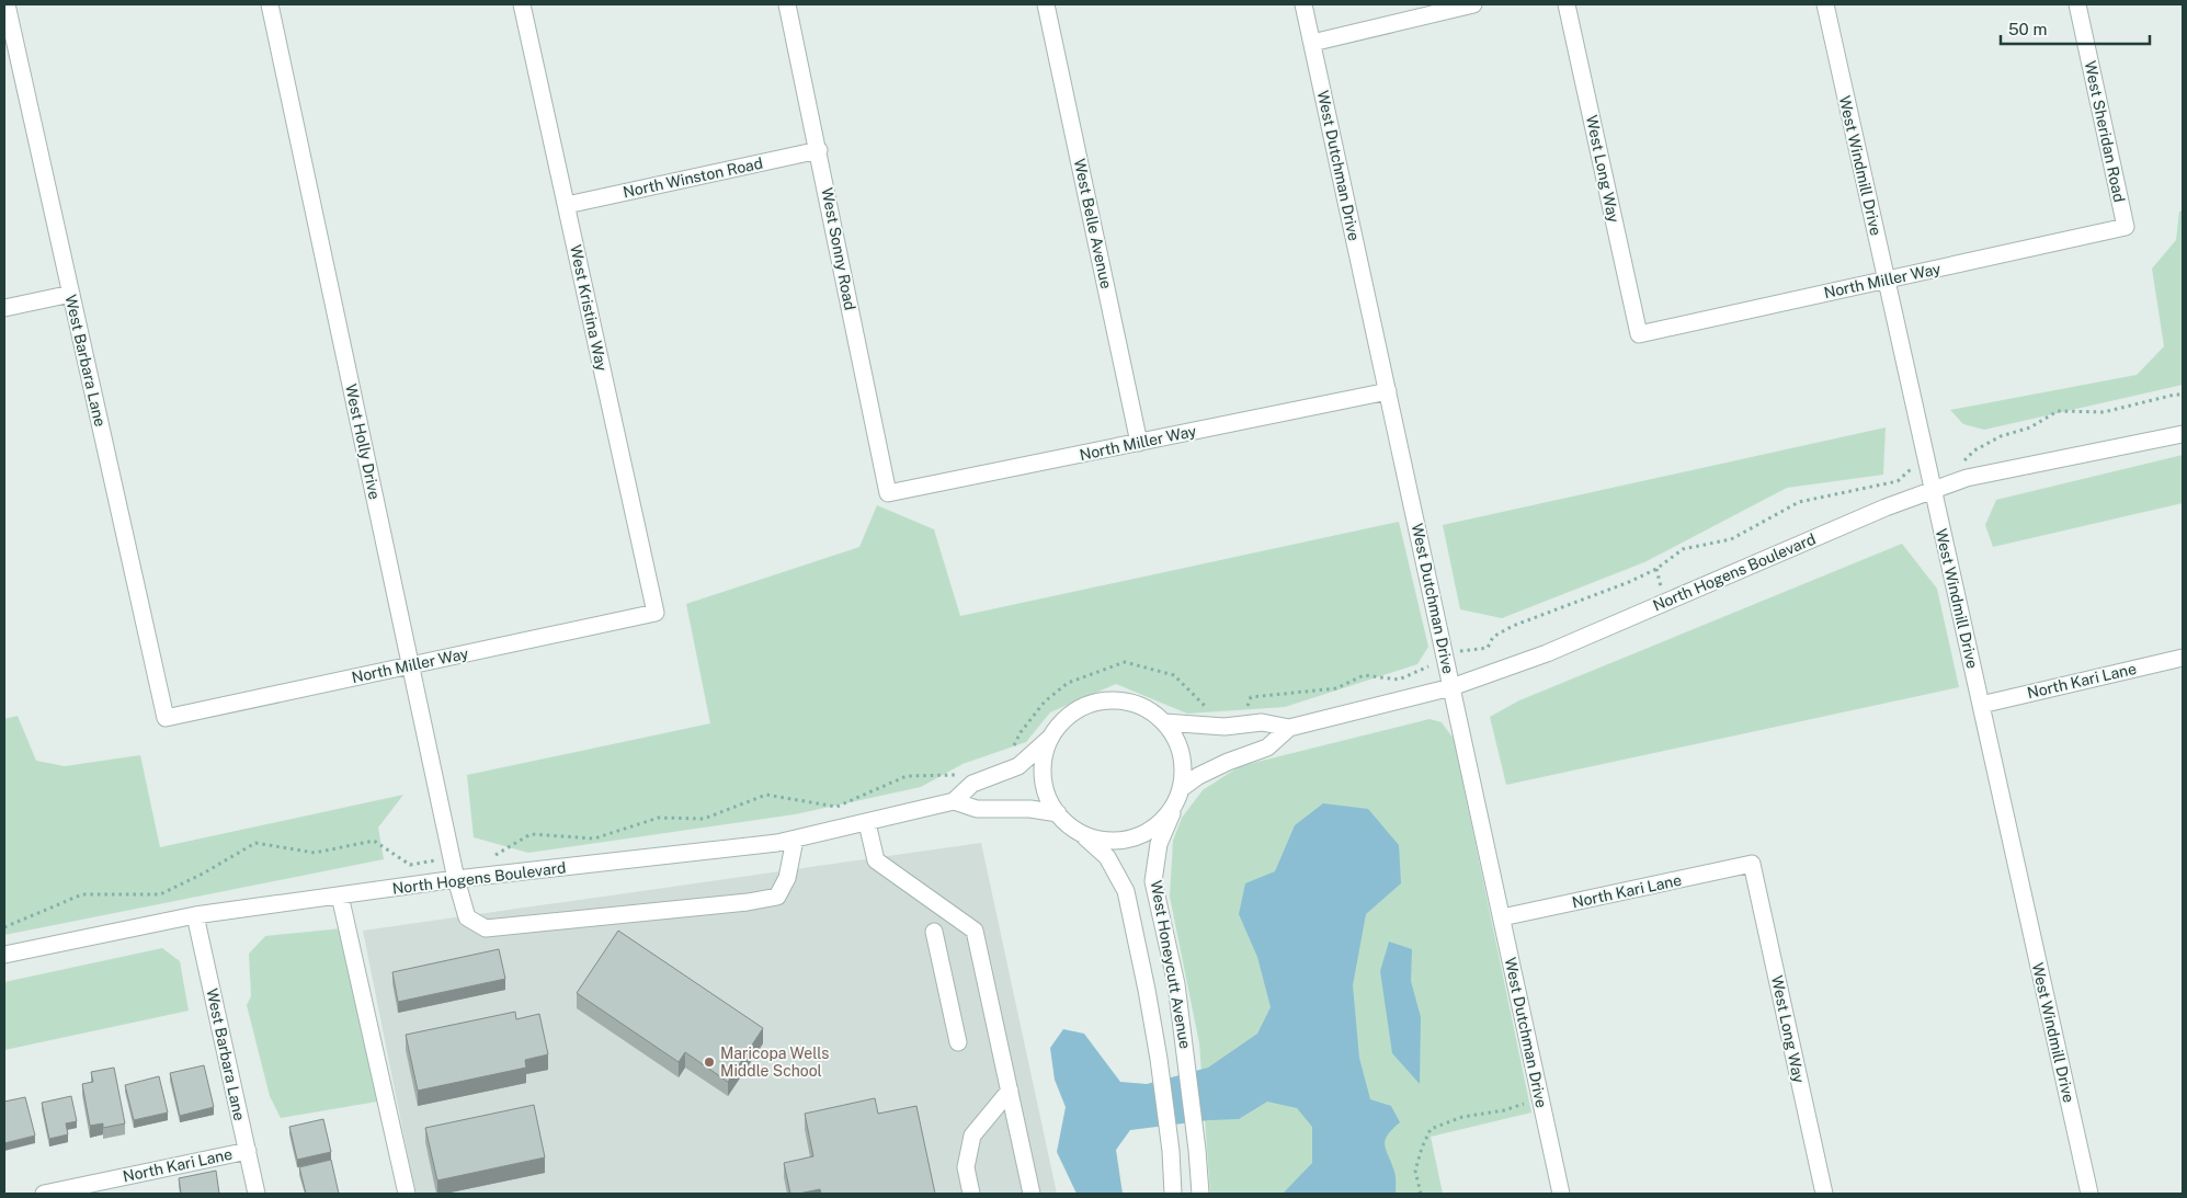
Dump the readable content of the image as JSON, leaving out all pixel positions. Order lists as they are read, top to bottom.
{
  "streets": {
    "street": [
      "West Sheridan Road",
      "West Dutchman Drive",
      "West Windmill Drive",
      "West Long Way",
      "North Winston Road",
      "West Belle Avenue",
      "West Sonny Road",
      "North Miller Way",
      "West Kristina Way",
      "West Barbara Lane",
      "West Holly Drive",
      "North Hogens Boulevard",
      "North Kari Lane",
      "West Honeycutt Avenue"
    ]
  },
  "crossings": [
    ["West Sheridan Road", "North Miller Way"],
    ["West Dutchman Drive", "North Miller Way"],
    ["West Dutchman Drive", "North Hogens Boulevard"],
    ["West Dutchman Drive", "North Kari Lane"],
    ["West Windmill Drive", "North Miller Way"],
    ["West Windmill Drive", "North Hogens Boulevard"],
    ["West Windmill Drive", "North Kari Lane"],
    ["West Long Way", "North Miller Way"],
    ["West Long Way", "North Kari Lane"],
    ["North Winston Road", "West Sonny Road"],
    ["North Winston Road", "West Kristina Way"],
    ["West Belle Avenue", "North Miller Way"],
    ["West Sonny Road", "North Miller Way"],
    ["North Miller Way", "West Kristina Way"],
    ["North Miller Way", "West Barbara Lane"],
    ["North Miller Way", "West Holly Drive"],
    ["West Barbara Lane", "North Hogens Boulevard"],
    ["West Barbara Lane", "North Kari Lane"],
    ["West Holly Drive", "North Hogens Boulevard"],
    ["North Hogens Boulevard", "West Honeycutt Avenue"]
  ],
  "places": ["Maricopa Wells Middle School"],
  "scale_bar": "50 m"
}
